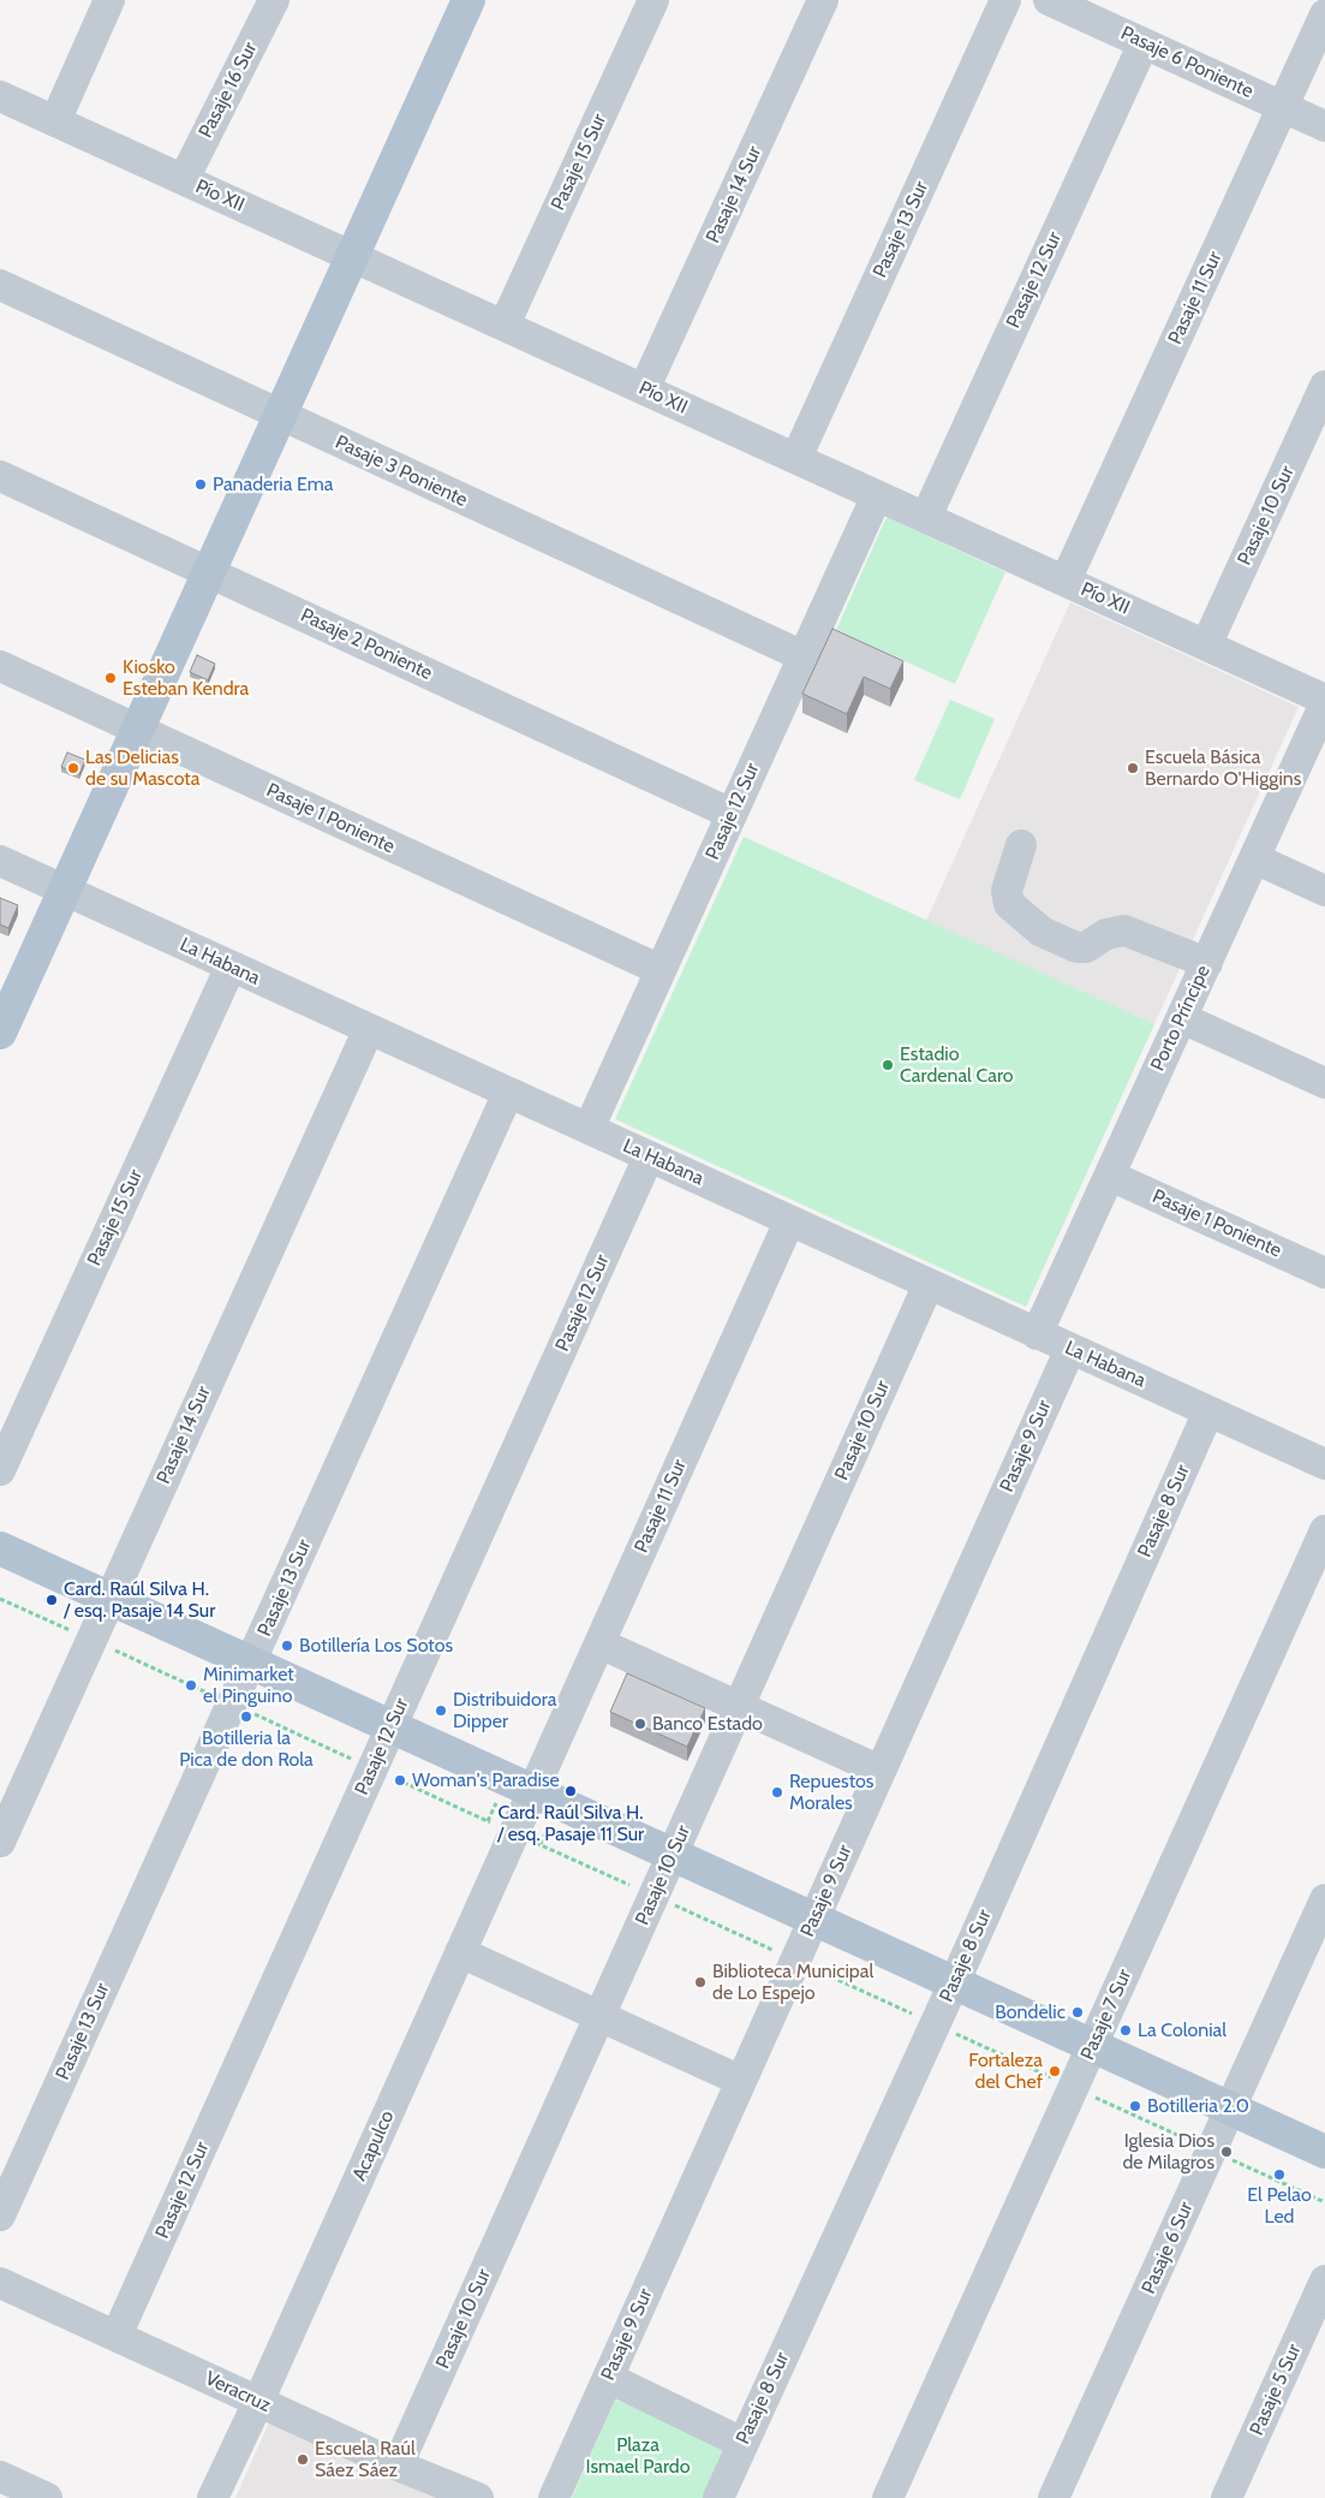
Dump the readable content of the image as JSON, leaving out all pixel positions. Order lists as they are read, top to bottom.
{
  "streets": {
    "street": [
      "Pasaje 6 Poniente",
      "Pasaje 16 Sur",
      "Pasaje 15 Sur",
      "Pasaje 14 Sur",
      "Pío XII",
      "Pasaje 13 Sur",
      "Pasaje 12 Sur",
      "Pasaje 11 Sur",
      "Pasaje 3 Poniente",
      "Pasaje 10 Sur",
      "Pasaje 2 Poniente",
      "Pasaje 1 Poniente",
      "La Habana",
      "Porto Príncipe",
      "Pasaje 9 Sur",
      "Pasaje 8 Sur",
      "Pasaje 7 Sur",
      "Acapulco",
      "Pasaje 6 Sur",
      "Pasaje 5 Sur",
      "Veracruz"
    ]
  },
  "crossings": [
    ["Pasaje 6 Poniente", "Pasaje 12 Sur"],
    ["Pasaje 6 Poniente", "Pasaje 11 Sur"],
    ["Pasaje 16 Sur", "Pío XII"],
    ["Pasaje 15 Sur", "Pío XII"],
    ["Pasaje 15 Sur", "La Habana"],
    ["Pasaje 14 Sur", "Pío XII"],
    ["Pasaje 14 Sur", "La Habana"],
    ["Pío XII", "Pasaje 13 Sur"],
    ["Pío XII", "Pasaje 12 Sur"],
    ["Pío XII", "Pasaje 11 Sur"],
    ["Pío XII", "Pasaje 10 Sur"],
    ["Pío XII", "Porto Príncipe"],
    ["Pasaje 13 Sur", "La Habana"],
    ["Pasaje 12 Sur", "Pasaje 3 Poniente"],
    ["Pasaje 12 Sur", "Pasaje 2 Poniente"],
    ["Pasaje 12 Sur", "Pasaje 1 Poniente"],
    ["Pasaje 12 Sur", "La Habana"],
    ["Pasaje 12 Sur", "Veracruz"],
    ["Pasaje 11 Sur", "La Habana"],
    ["Pasaje 11 Sur", "Acapulco"],
    ["Pasaje 10 Sur", "La Habana"],
    ["Pasaje 10 Sur", "Veracruz"],
    ["Pasaje 1 Poniente", "Porto Príncipe"],
    ["La Habana", "Porto Príncipe"],
    ["La Habana", "Pasaje 9 Sur"],
    ["La Habana", "Pasaje 8 Sur"],
    ["Acapulco", "Veracruz"]
  ],
  "parks": ["Plaza Ismael Pardo"],
  "places": [
    "Panaderia Ema",
    "Kiosko Esteban Kendra",
    "Las Delicias de su Mascota",
    "Escuela Básica Bernardo O'Higgins",
    "Estadio Cardenal Caro",
    "Card. Raúl Silva H. / esq. Pasaje 14 Sur",
    "Botillería Los Sotos",
    "Minimarket el Pinguino",
    "Distribuidora Dipper",
    "Botilleria la Pica de don Rola",
    "Banco Estado",
    "Woman's Paradise",
    "Card. Raúl Silva H. / esq. Pasaje 11 Sur",
    "Repuestos Morales",
    "Biblioteca Municipal de Lo Espejo",
    "Bondelic",
    "La Colonial",
    "Fortaleza del Chef",
    "Botilleria 2.0",
    "Iglesia Dios de Milagros",
    "El Pelao Led",
    "Escuela Raúl Sáez Sáez"
  ]
}
